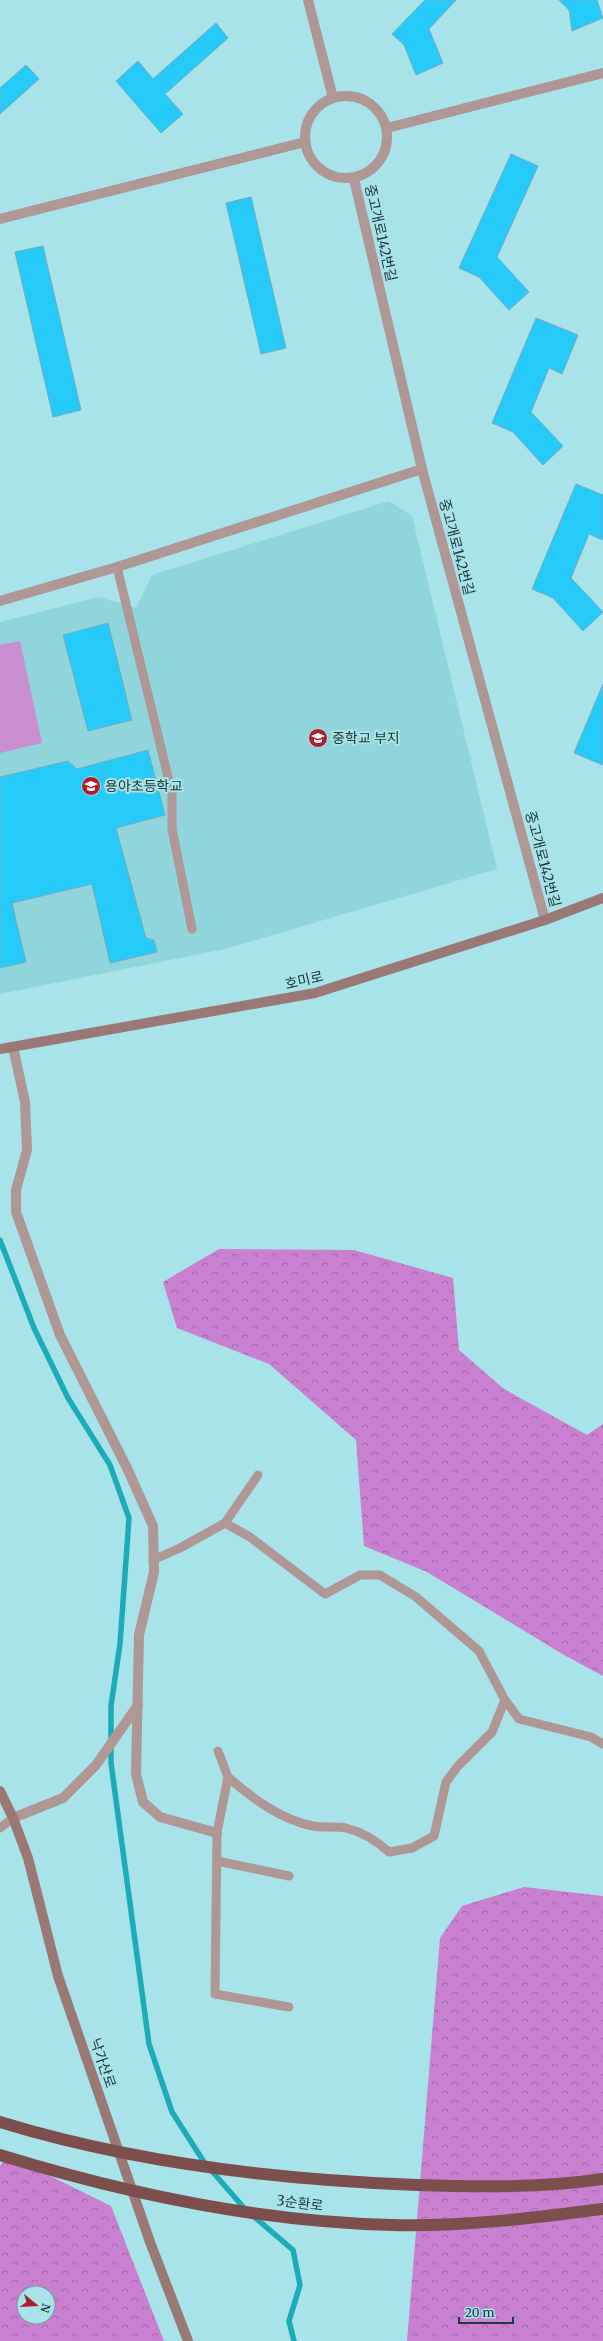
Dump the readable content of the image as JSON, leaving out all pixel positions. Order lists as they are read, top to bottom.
{
  "streets": {
    "highway": ["3순환로"],
    "street": ["중고개로142번길", "호미로", "낙가산로"]
  },
  "crossings": [
    ["중고개로142번길", "호미로"]
  ],
  "places": {
    "school or university": ["중학교 부지", "용아초등학교"]
  },
  "scale_bar": "20 m",
  "north": "right"
}
